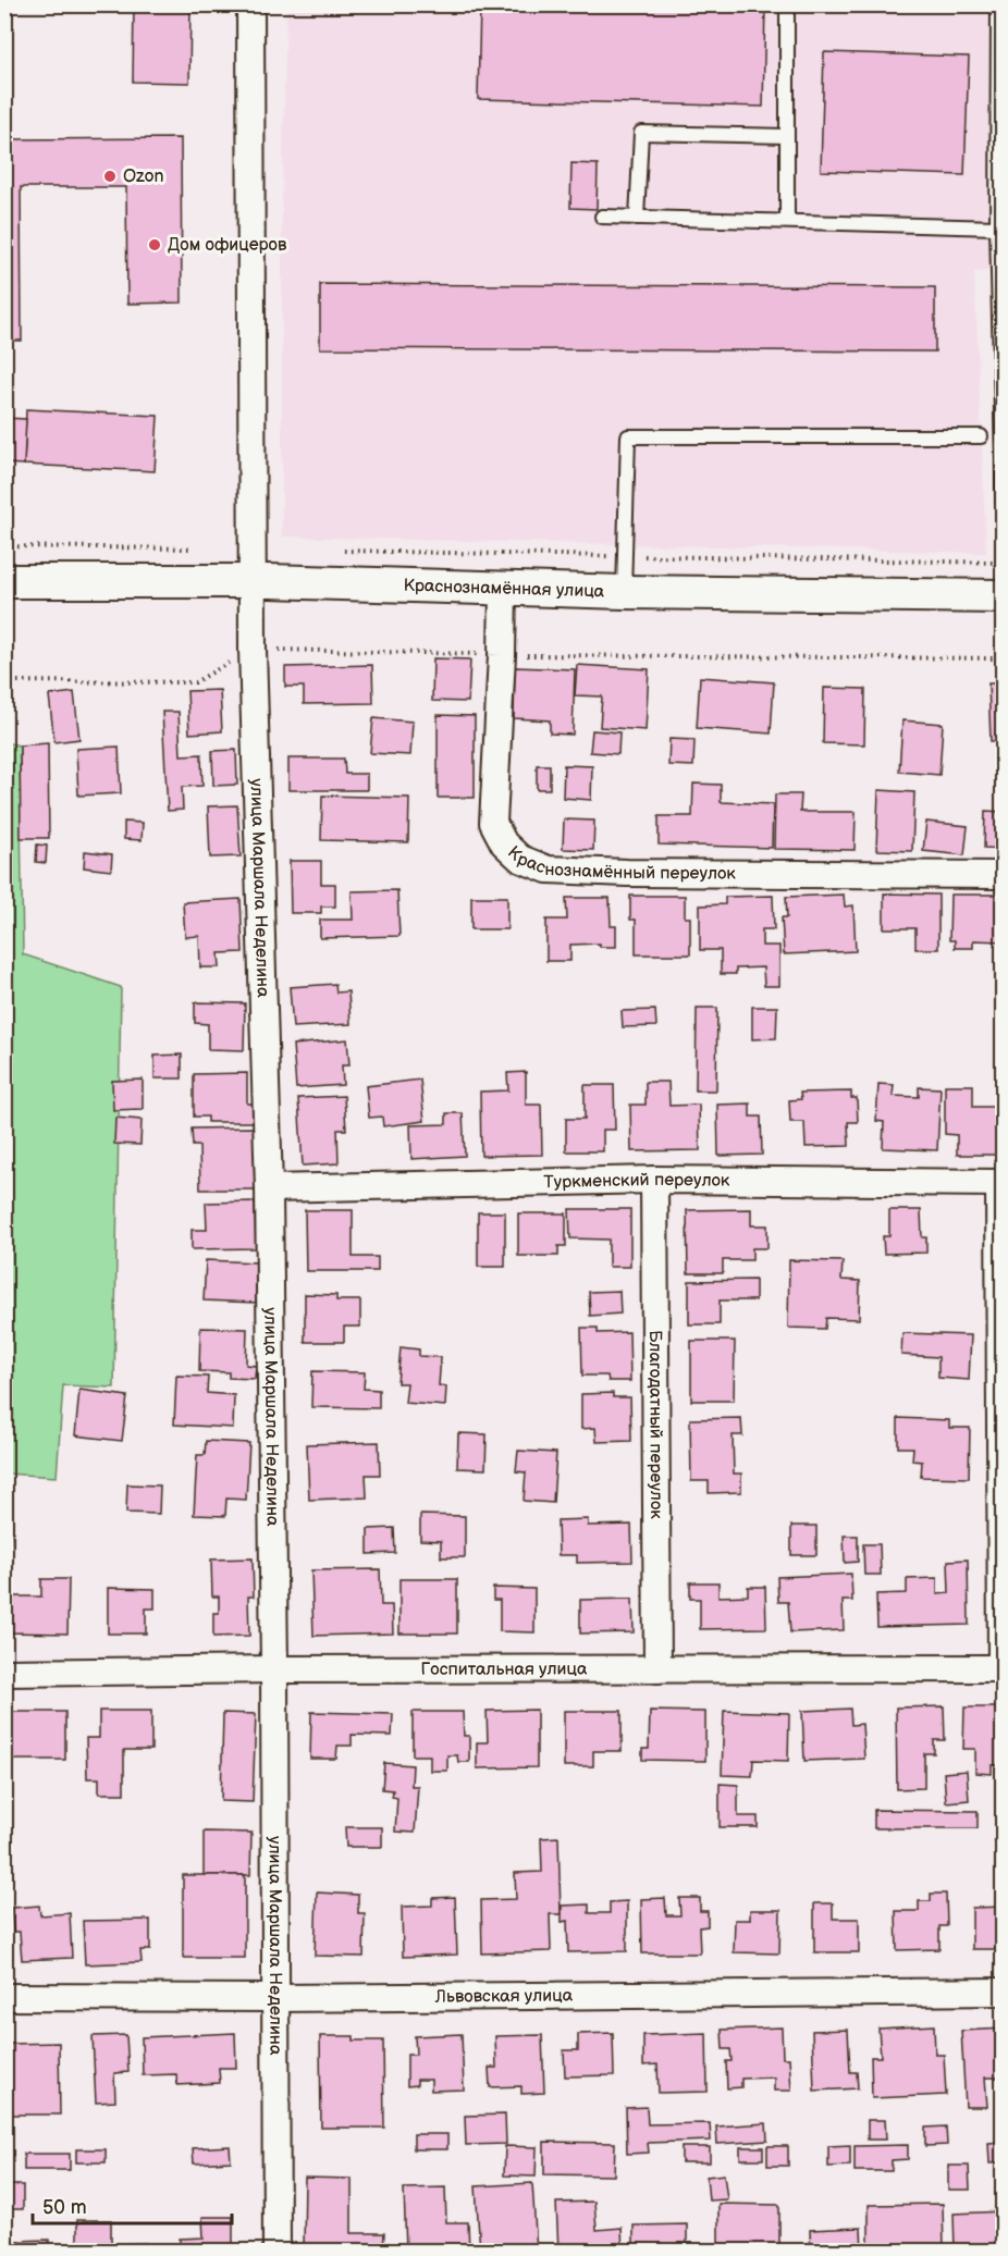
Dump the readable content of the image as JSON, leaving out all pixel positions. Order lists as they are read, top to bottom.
{
  "streets": {
    "street": [
      "Краснознамённая улица",
      "Краснознамённый переулок",
      "улица Маршала Неделина",
      "Туркменский переулок",
      "Благодатный переулок",
      "Госпитальная улица",
      "Львовская улица"
    ]
  },
  "crossings": [
    ["Краснознамённая улица", "Краснознамённый переулок"],
    ["Краснознамённая улица", "улица Маршала Неделина"],
    ["улица Маршала Неделина", "Туркменский переулок"],
    ["улица Маршала Неделина", "Госпитальная улица"],
    ["улица Маршала Неделина", "Львовская улица"],
    ["Туркменский переулок", "Благодатный переулок"],
    ["Благодатный переулок", "Госпитальная улица"]
  ],
  "places": ["Ozon", "Дом офицеров"],
  "scale_bar": "50 m"
}
